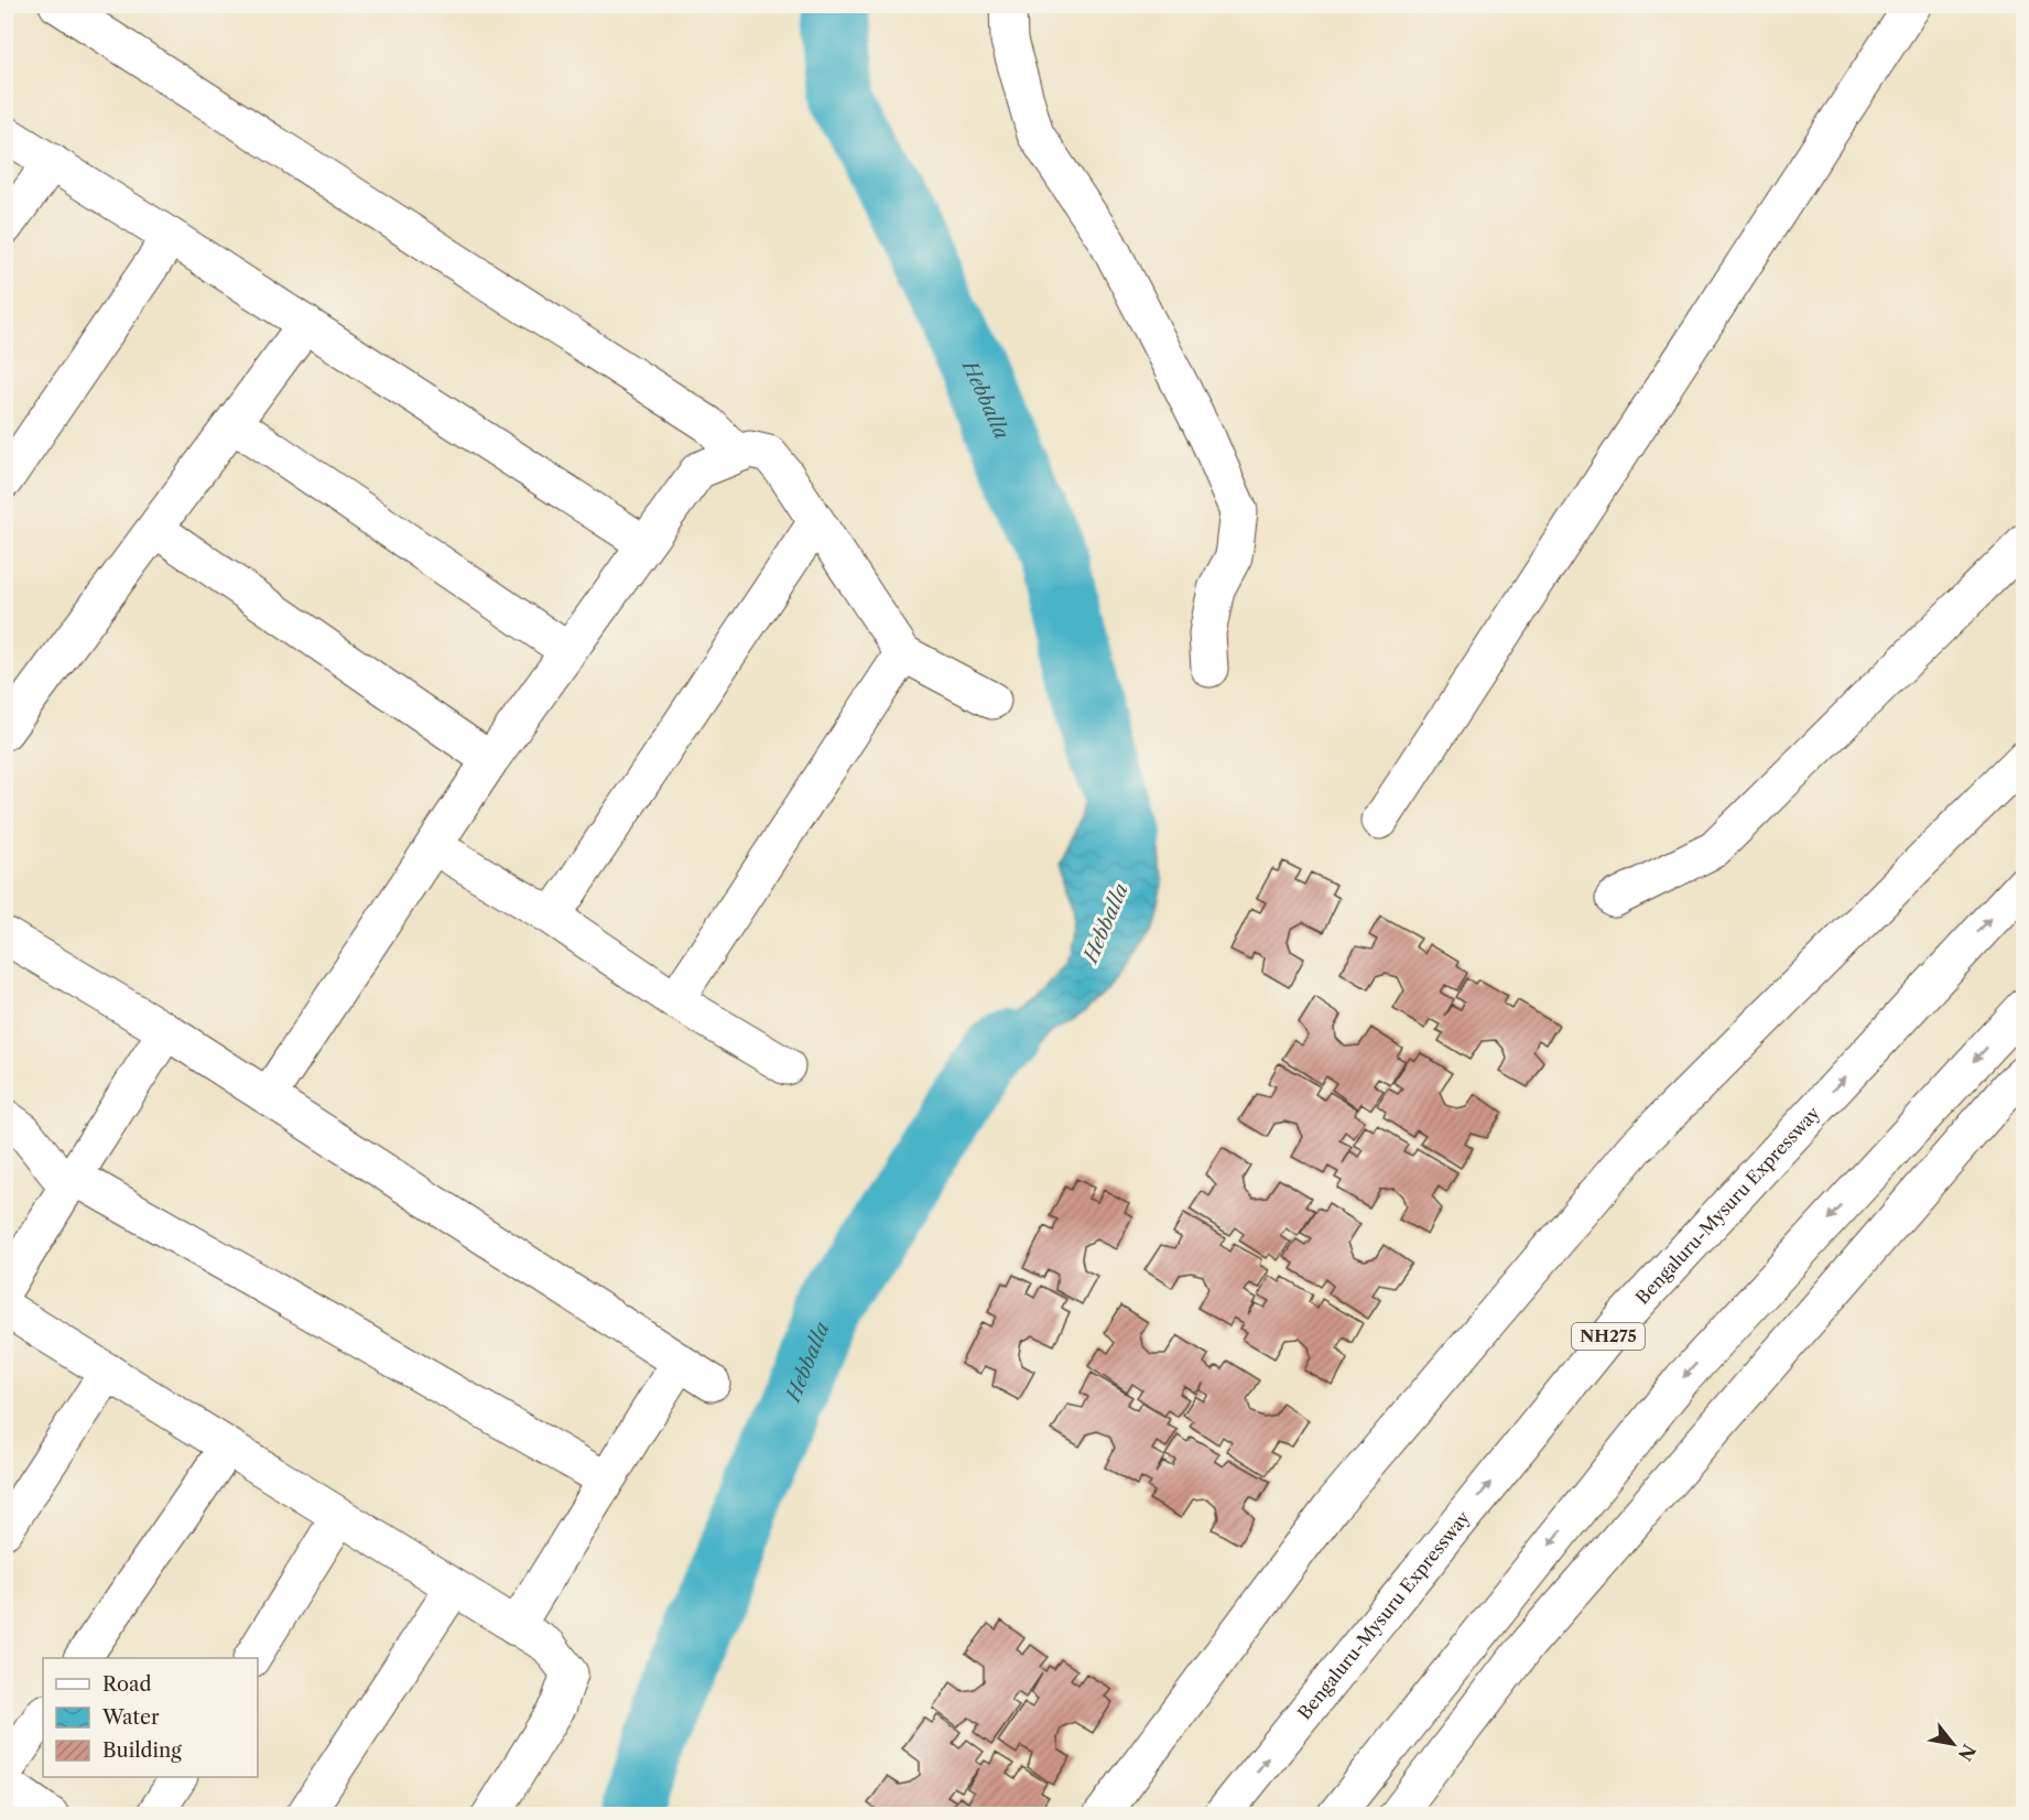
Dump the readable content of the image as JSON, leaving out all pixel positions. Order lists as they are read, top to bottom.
{
  "streets": {
    "main road": ["Bengaluru-Mysuru Expressway", "NH275"]
  },
  "water": ["Hebballa"],
  "legend": ["Road", "Water", "Building"],
  "north": "bottom right"
}
